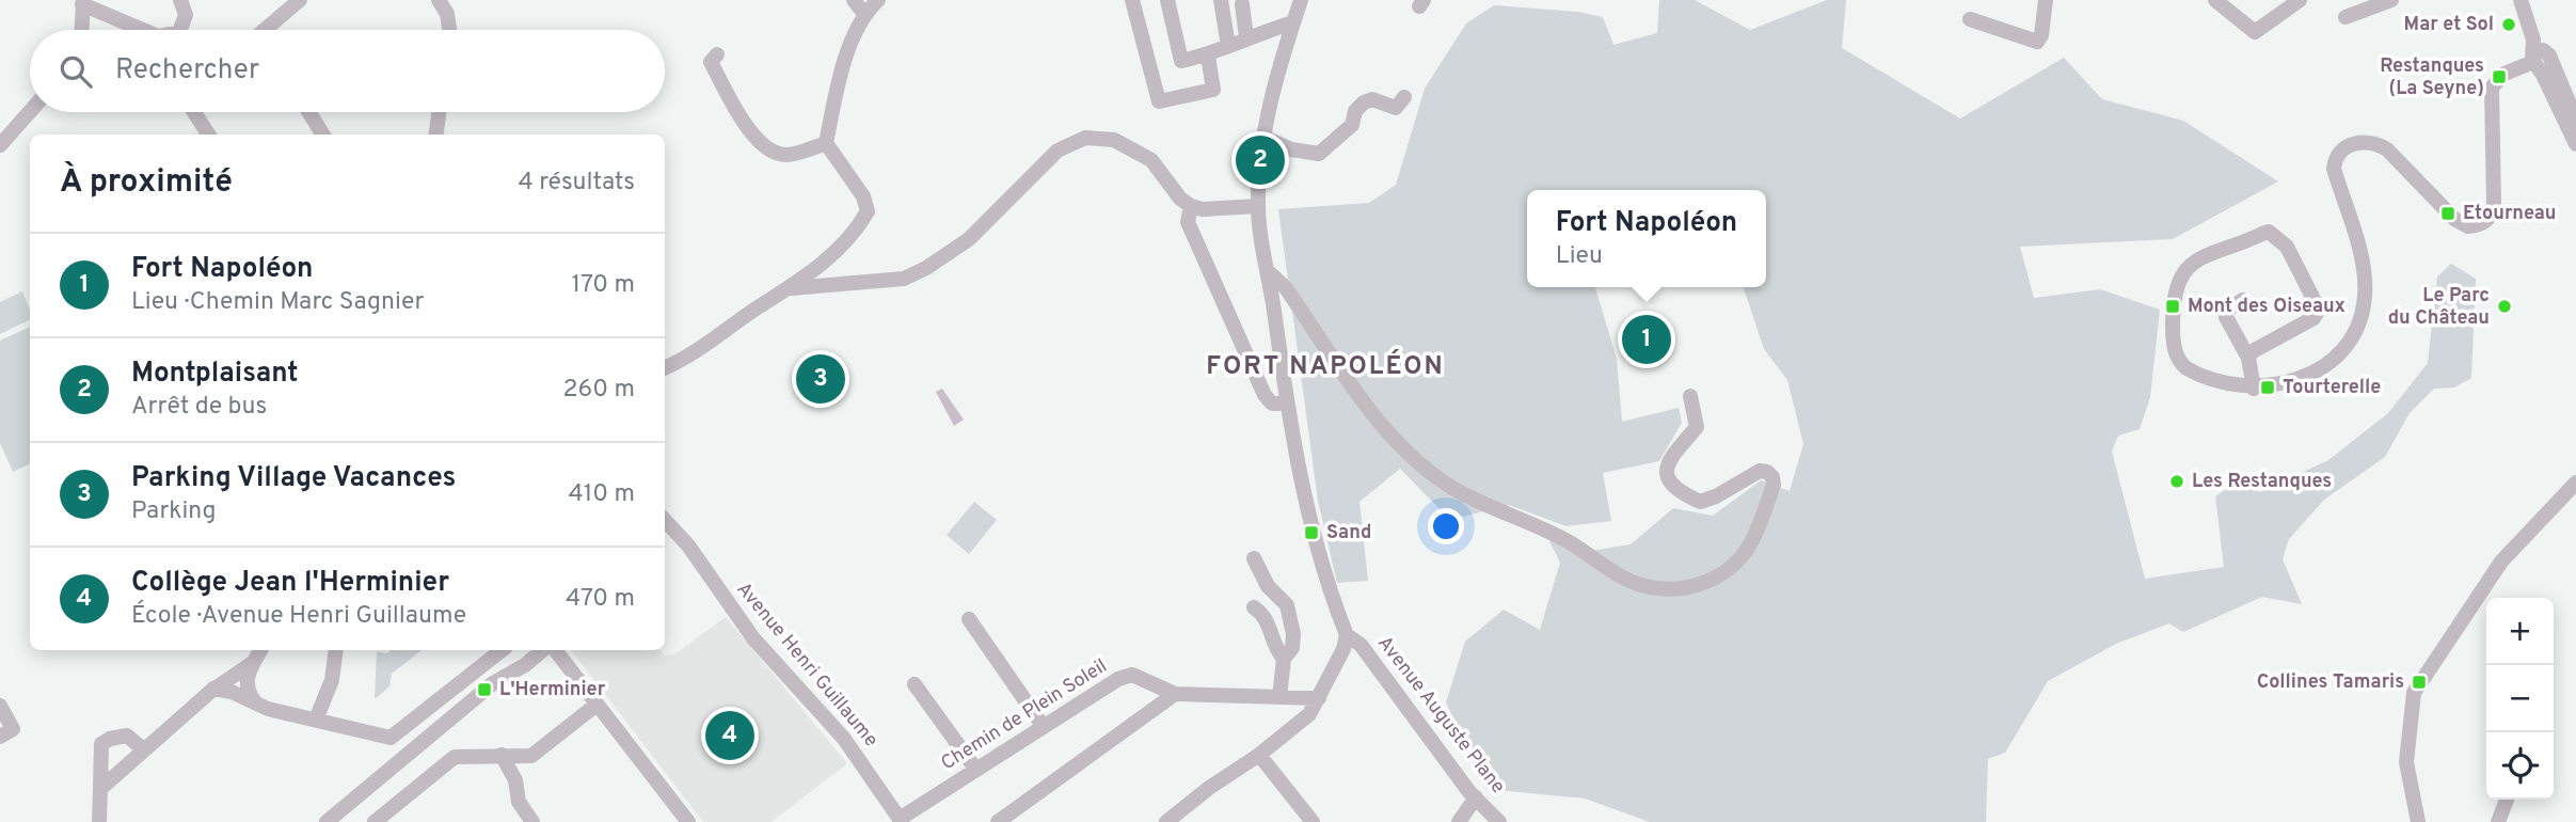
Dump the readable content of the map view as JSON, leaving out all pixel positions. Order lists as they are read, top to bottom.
{
  "streets": {
    "street": ["Avenue Henri Guillaume", "Chemin de Plein Soleil", "Avenue Auguste Plane"]
  },
  "crossings": [
    ["Avenue Henri Guillaume", "Chemin de Plein Soleil"]
  ],
  "districts": ["FORT NAPOLÉON"],
  "places": {
    "other": ["Mar et Sol", "Le Parc du Château", "Les Restanques"],
    "transit": [
      "Restanques (La Seyne)",
      "Etourneau",
      "Mont des Oiseaux",
      "Tourterelle",
      "Sand",
      "Collines Tamaris",
      "L'Herminier"
    ]
  },
  "page": {
    "search": "Rechercher",
    "pins": [
      "2",
      "1",
      "3",
      "4"
    ],
    "heading": ["À proximité", "4 résultats"],
    "popup": ["Fort Napoléon", "Lieu"],
    "list": [
      {
        "mark": "1",
        "name": "Fort Napoléon",
        "note": "Lieu · Chemin Marc Sagnier",
        "value": "170 m"
      },
      {
        "mark": "2",
        "name": "Montplaisant",
        "note": "Arrêt de bus",
        "value": "260 m"
      },
      {
        "mark": "3",
        "name": "Parking Village Vacances",
        "note": "Parking",
        "value": "410 m"
      },
      {
        "mark": "4",
        "name": "Collège Jean l'Herminier",
        "note": "École · Avenue Henri Guillaume",
        "value": "470 m"
      }
    ],
    "map_buttons": ["+", "−"]
  }
}
